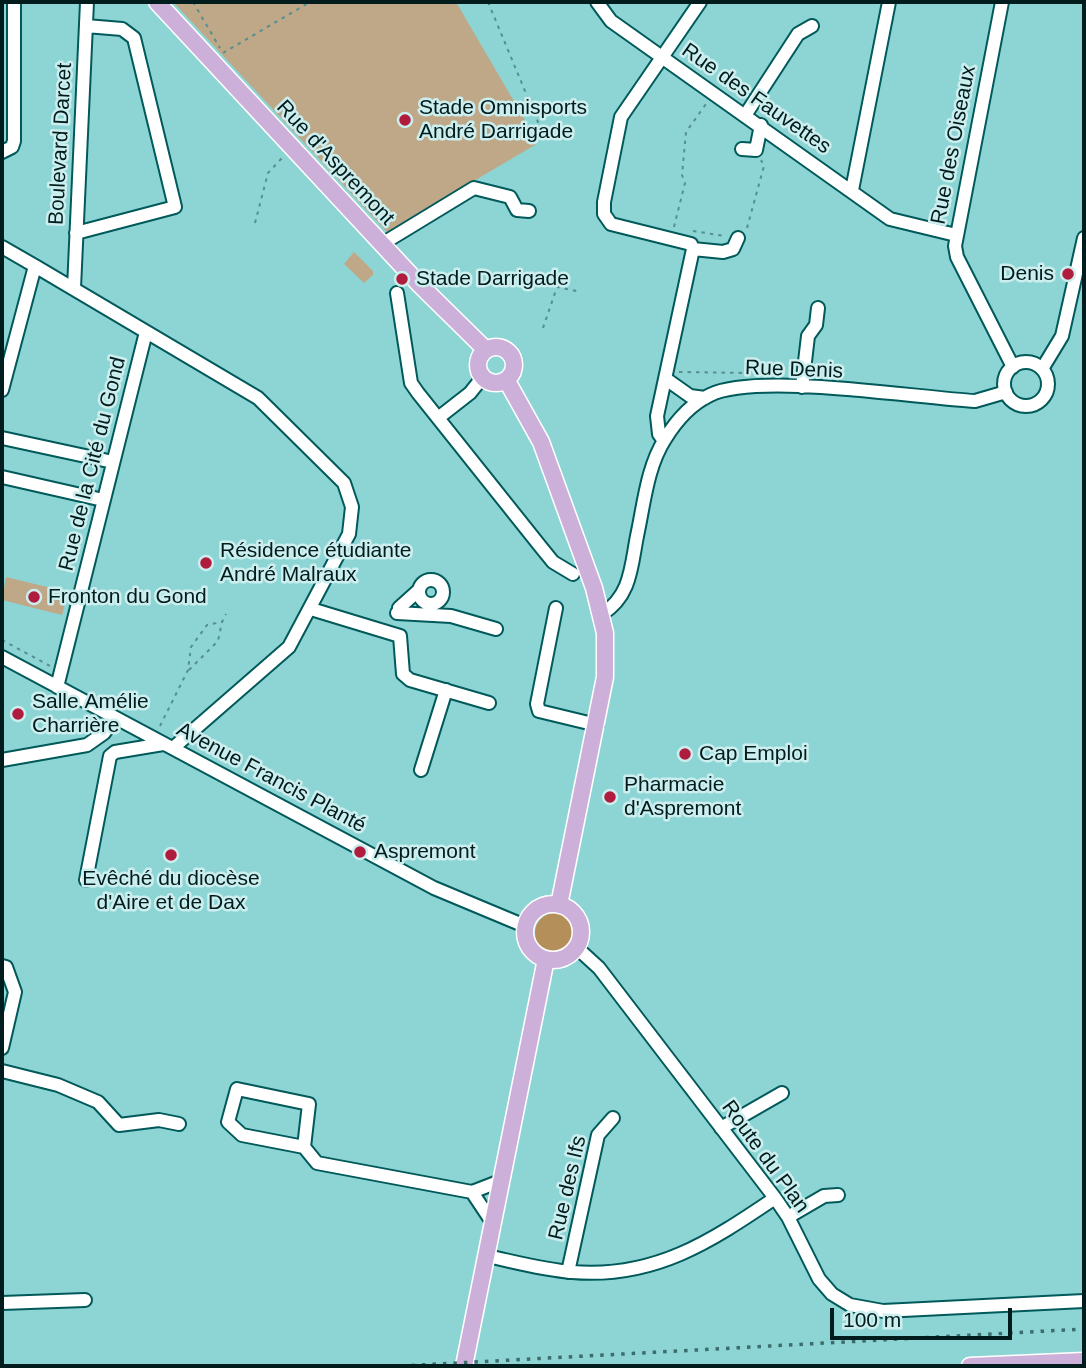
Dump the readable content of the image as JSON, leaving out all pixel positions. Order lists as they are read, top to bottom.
{
  "streets": {
    "main road": ["Rue d'Aspremont"],
    "street": [
      "Rue des Fauvettes",
      "Boulevard Darcet",
      "Rue des Oiseaux",
      "Rue Denis",
      "Rue de la Cité du Gond",
      "Avenue Francis Planté",
      "Route du Plan",
      "Rue des Ifs"
    ]
  },
  "crossings": [
    ["Rue des Fauvettes", "Rue des Oiseaux"],
    ["Rue des Oiseaux", "Rue Denis"],
    ["Rue de la Cité du Gond", "Avenue Francis Planté"],
    ["Avenue Francis Planté", "Route du Plan"]
  ],
  "places": [
    "Stade Omnisports André Darrigade",
    "Denis",
    "Stade Darrigade",
    "Résidence étudiante André Malraux",
    "Fronton du Gond",
    "Salle Amélie Charrière",
    "Cap Emploi",
    "Pharmacie d'Aspremont",
    "Aspremont",
    "Evêché du diocèse d'Aire et de Dax"
  ],
  "scale_bar": "100 m"
}
